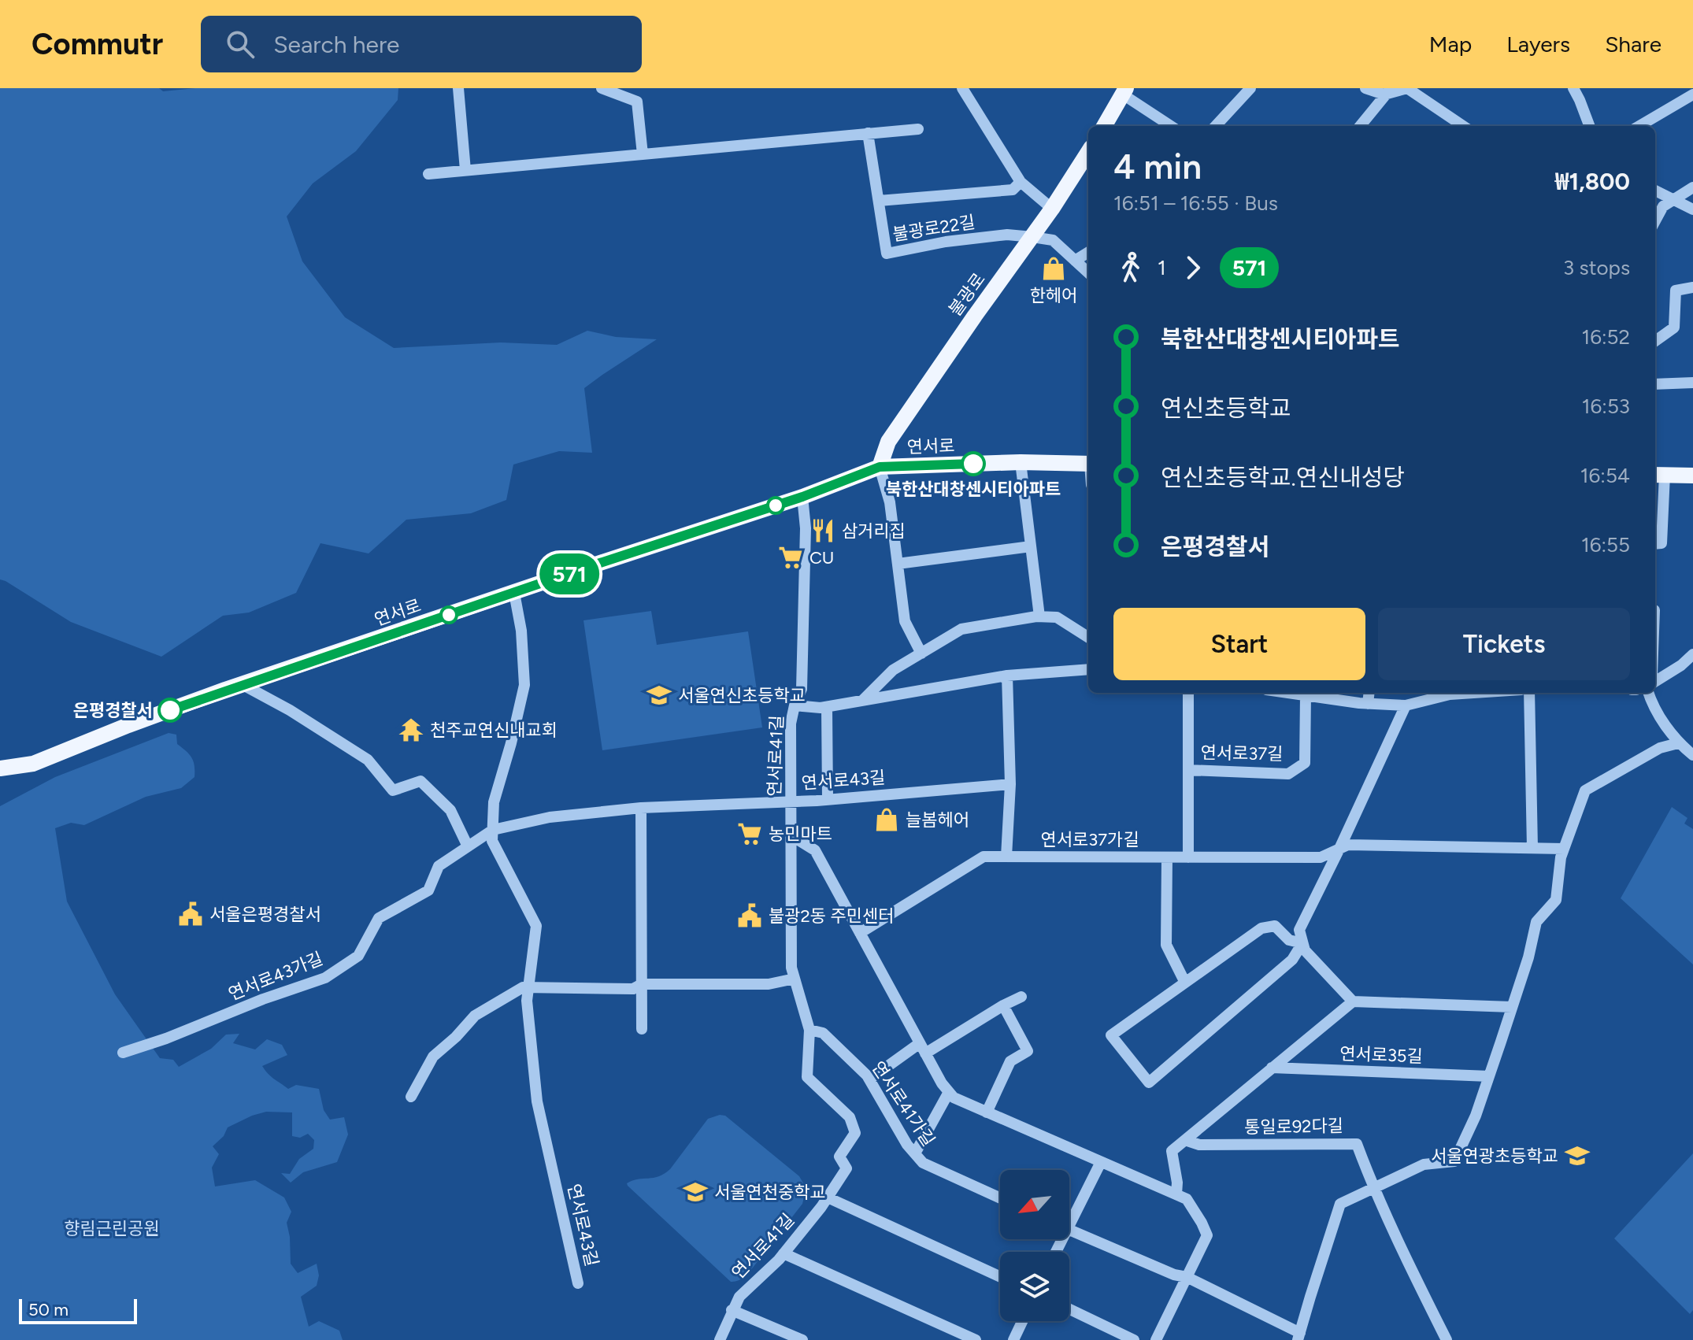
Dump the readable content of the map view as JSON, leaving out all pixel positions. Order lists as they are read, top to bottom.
{
  "streets": {
    "main road": ["불광로", "연서로"],
    "street": [
      "불광로22길",
      "연서로37길",
      "연서로41길",
      "연서로43길",
      "연서로37가길",
      "연서로43가길",
      "연서로35길",
      "연서로41가길",
      "통일로92다길"
    ]
  },
  "crossings": [
    ["불광로22길", "불광로"],
    ["불광로", "연서로"],
    ["연서로", "연서로41길"],
    ["연서로", "연서로43길"],
    ["연서로41길", "연서로43길"],
    ["연서로41길", "연서로41가길"],
    ["연서로43길", "연서로43가길"]
  ],
  "parks": ["향림근린공원"],
  "places": {
    "shop": ["한헤어", "늘봄헤어"],
    "other": ["북한산대창센시티아파트", "은평경찰서"],
    "restaurant": ["삼거리집"],
    "supermarket": ["CU", "농민마트"],
    "school or university": ["서울연신초등학교", "서울연광초등학교", "서울연천중학교"],
    "temple": ["천주교연신내교회"],
    "public building": ["서울은평경찰서", "불광2동 주민센터"]
  },
  "lines": ["bus line 571"],
  "scale_bar": "50 m",
  "north": "bottom left",
  "page": {
    "header": "Commutr",
    "search": "Search here",
    "nav": ["Map", "Layers", "Share"],
    "on_map": "571",
    "heading": ["4 min", "16:51 – 16:55 · Bus", "₩1,800"],
    "legs": ["1", "571", "3 stops"],
    "list": [
      {
        "name": "북한산대창센시티아파트",
        "value": "16:52"
      },
      {
        "name": "연신초등학교",
        "value": "16:53"
      },
      {
        "name": "연신초등학교.연신내성당",
        "value": "16:54"
      },
      {
        "name": "은평경찰서",
        "value": "16:55"
      }
    ],
    "buttons": ["Start", "Tickets"],
    "scale": "50 m"
  }
}
